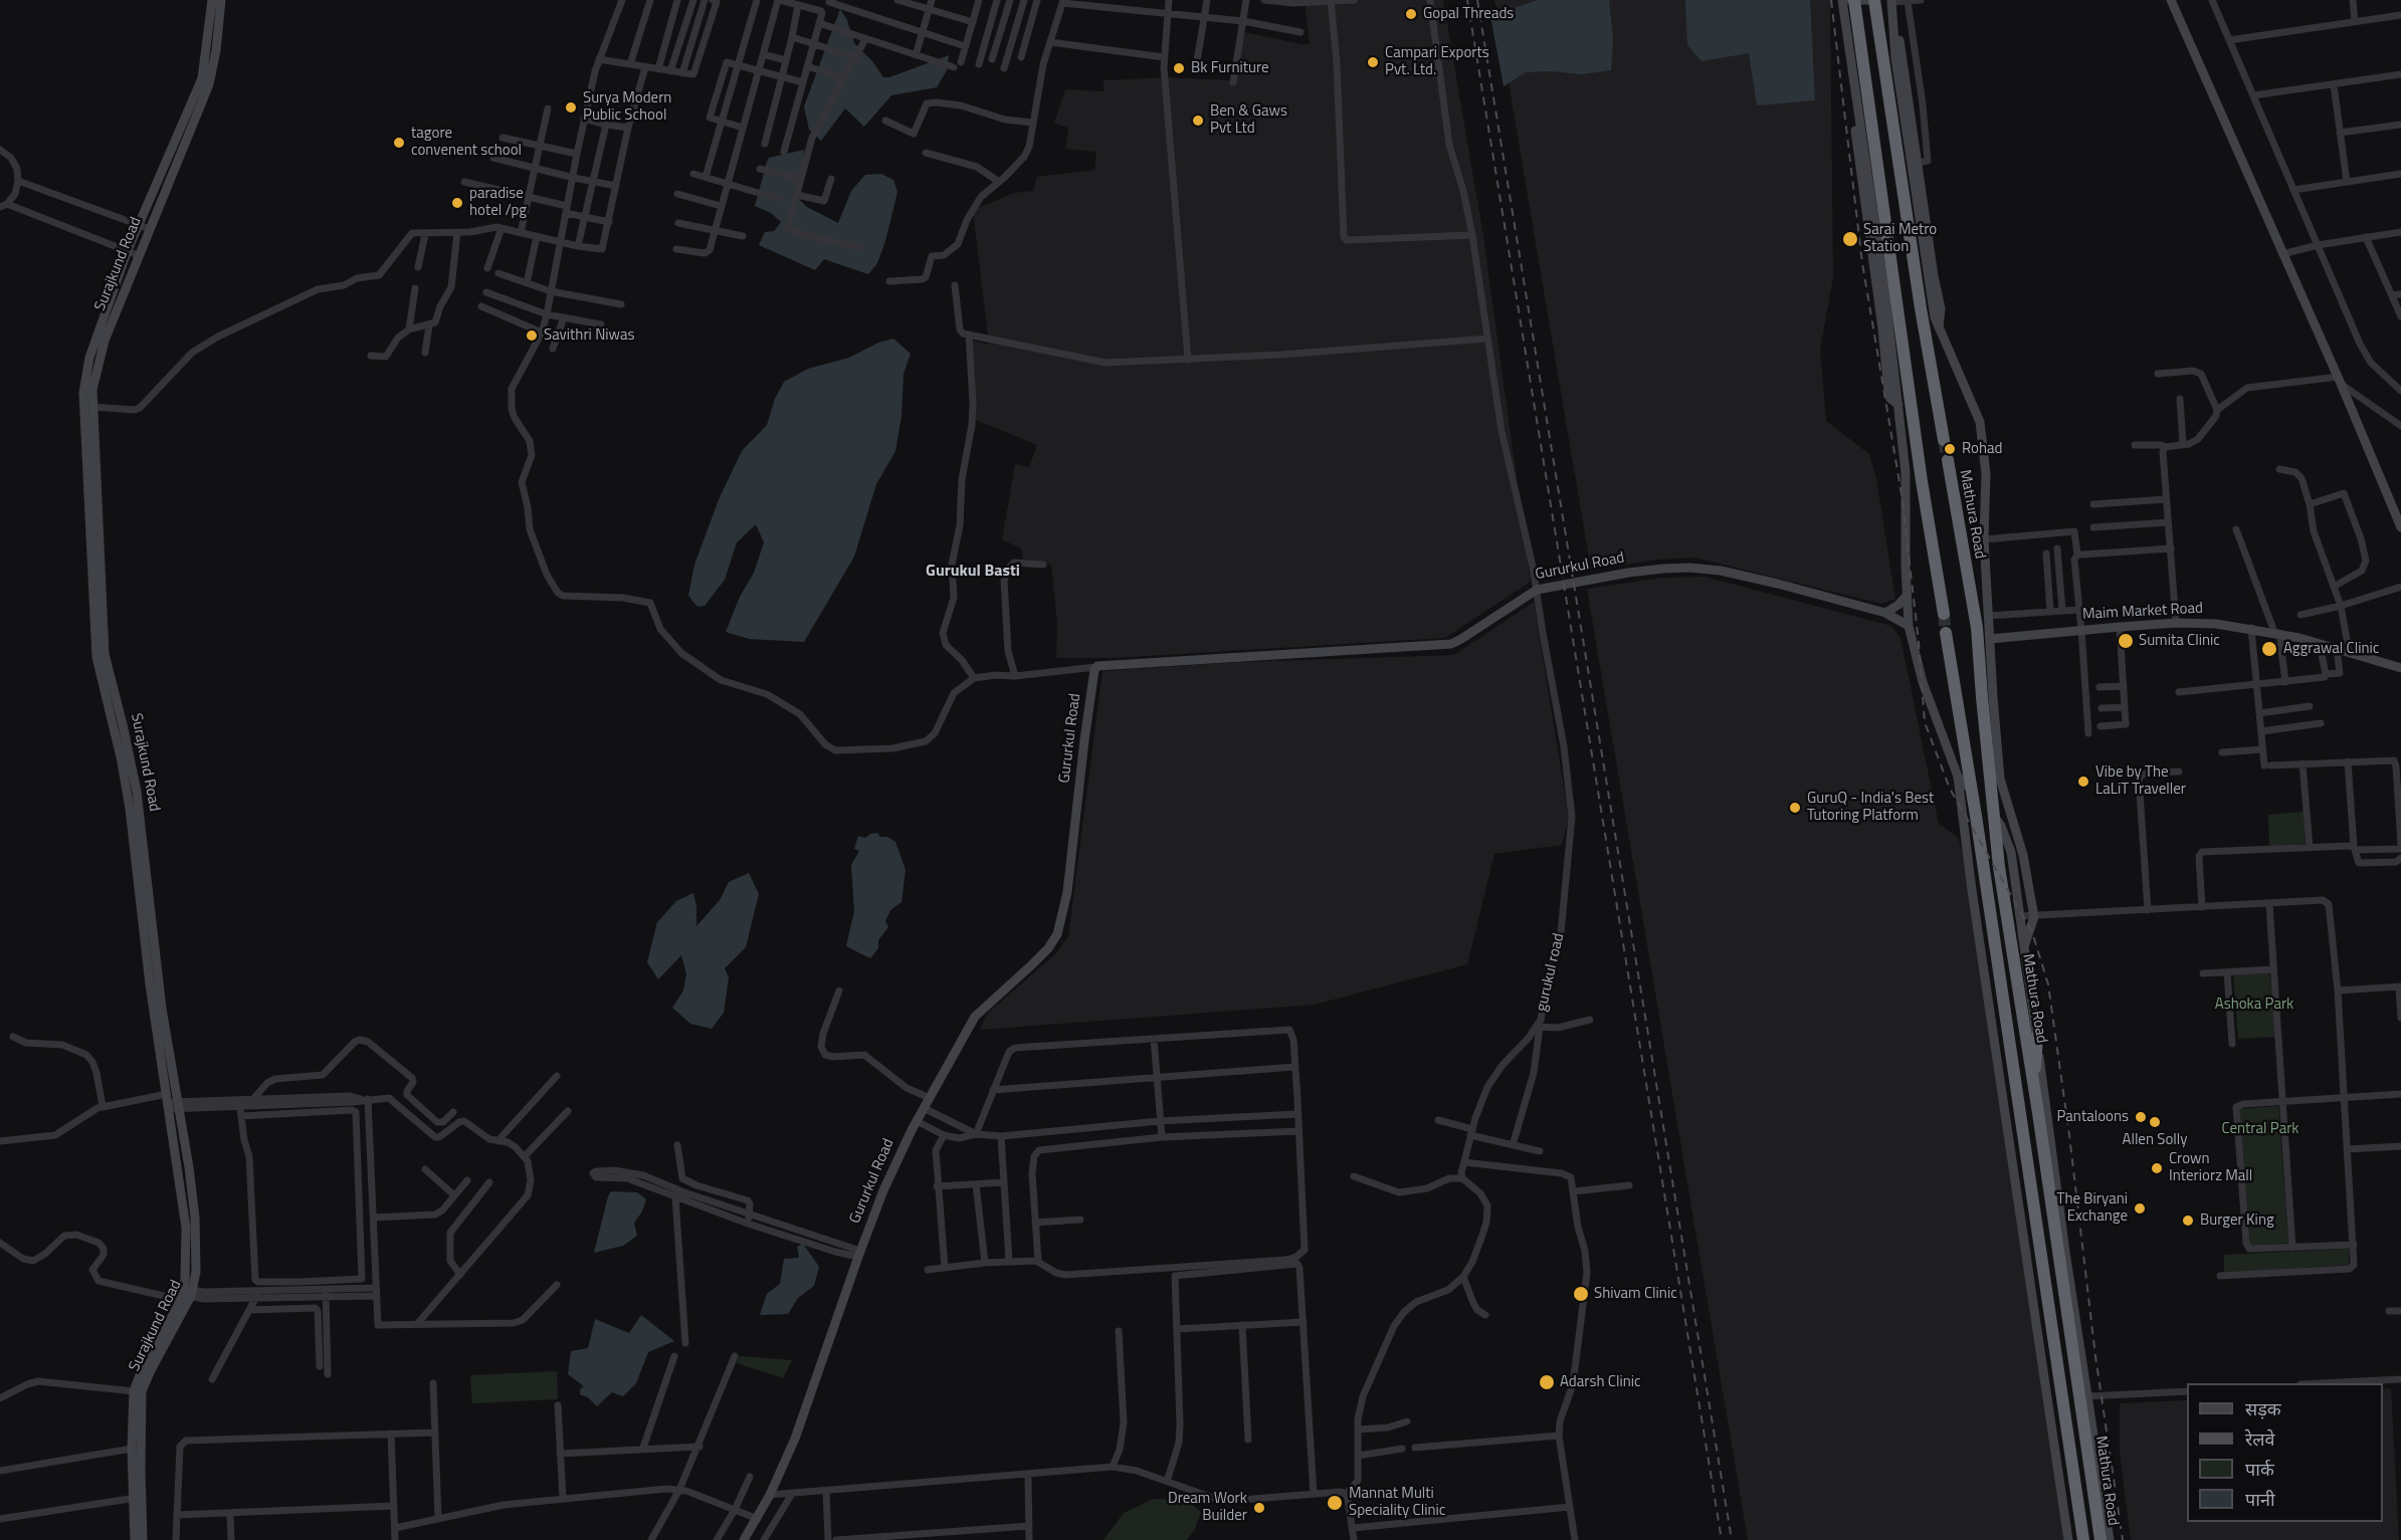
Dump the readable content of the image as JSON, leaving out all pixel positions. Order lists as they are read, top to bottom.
{
  "streets": {
    "highway": ["Mathura Road"],
    "main road": ["Surajkund Road", "Gururkul Road", "Maim Market Road"],
    "street": ["gurukul road"]
  },
  "crossings": [
    ["Mathura Road", "Maim Market Road"],
    ["Gururkul Road", "gurukul road"]
  ],
  "districts": ["Gurukul Basti"],
  "parks": ["Ashoka Park", "Central Park"],
  "places": [
    "Gopal Threads",
    "Campari Exports Pvt. Ltd.",
    "Bk Furniture",
    "Surya Modern Public School",
    "Ben & Gaws Pvt Ltd",
    "tagore convenent school",
    "paradise hotel /pg",
    "Sarai Metro Station",
    "Savithri Niwas",
    "Rohad",
    "Sumita Clinic",
    "Aggrawal Clinic",
    "Vibe by The LaLiT Traveller",
    "GuruQ - India's Best Tutoring Platform",
    "Pantaloons",
    "Allen Solly",
    "Crown Interiorz Mall",
    "The Biryani Exchange",
    "Burger King",
    "Shivam Clinic",
    "Adarsh Clinic",
    "Mannat Multi Speciality Clinic",
    "Dream Work Builder"
  ],
  "legend": [
    "सड़क",
    "रेलवे",
    "पार्क",
    "पानी"
  ]
}
